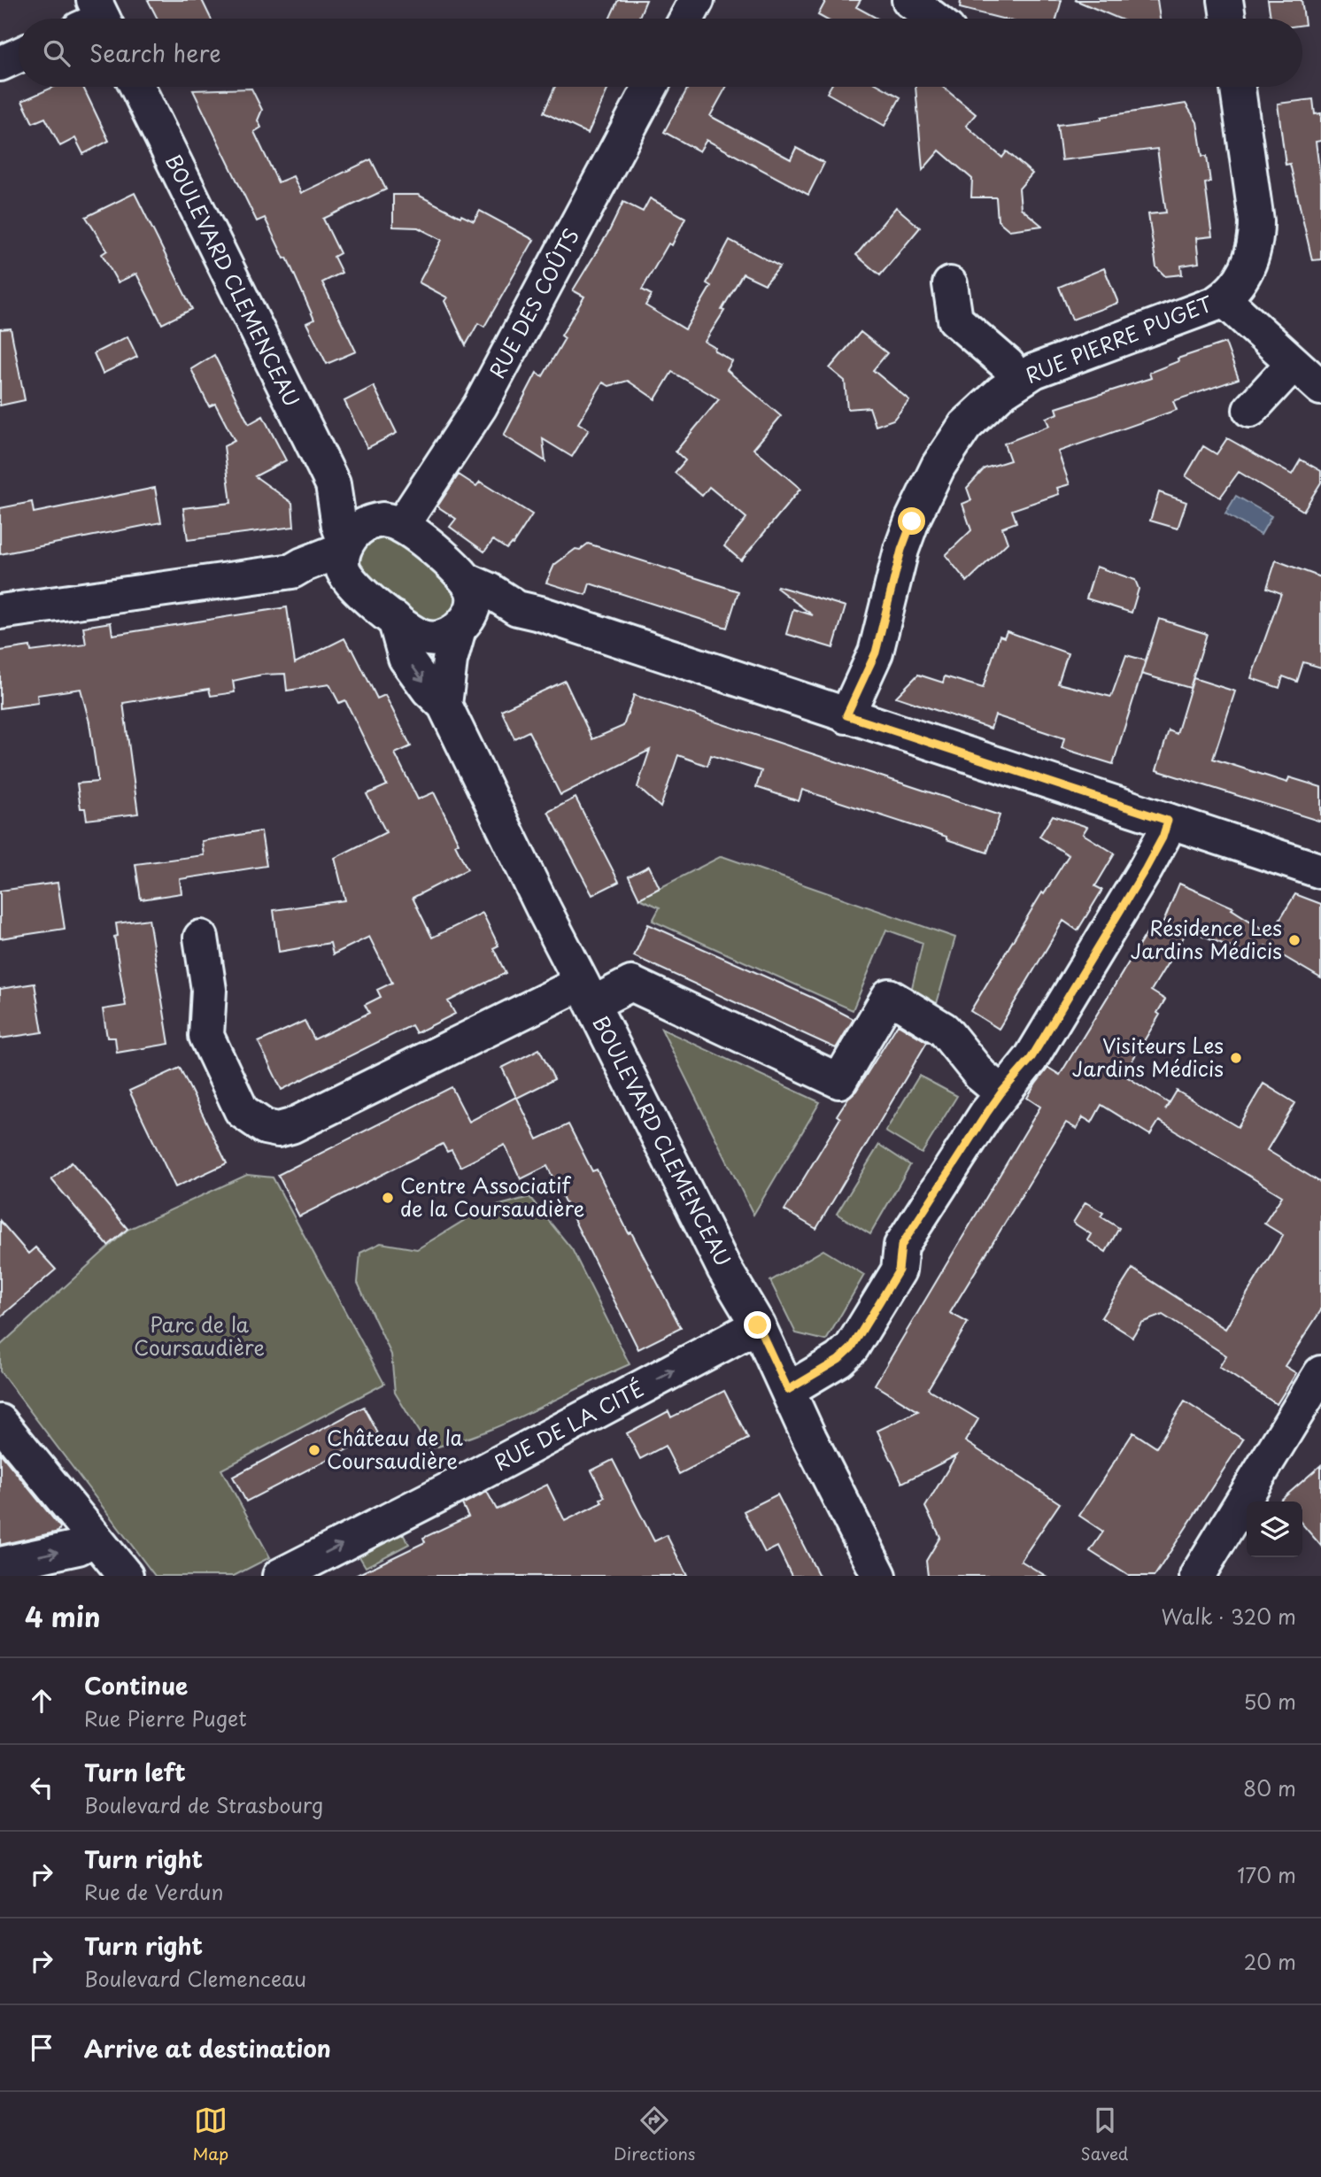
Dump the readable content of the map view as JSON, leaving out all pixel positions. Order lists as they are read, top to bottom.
{
  "streets": {
    "street": [
      "BOULEVARD CLEMENCEAU",
      "RUE DES COÛTS",
      "RUE PIERRE PUGET",
      "RUE DE LA CITÉ"
    ]
  },
  "crossings": [
    ["BOULEVARD CLEMENCEAU", "RUE DES COÛTS"],
    ["BOULEVARD CLEMENCEAU", "RUE DE LA CITÉ"]
  ],
  "one_way": ["RUE DE LA CITÉ"],
  "parks": ["Parc de la Coursaudière"],
  "places": [
    "Résidence Les Jardins Médicis",
    "Visiteurs Les Jardins Médicis",
    "Centre Associatif de la Coursaudière",
    "Château de la Coursaudière"
  ],
  "page": {
    "search": "Search here",
    "heading": ["4 min", "Walk · 320 m"],
    "list": [
      ["Continue", "Rue Pierre Puget", "50 m"],
      ["Turn left", "Boulevard de Strasbourg", "80 m"],
      ["Turn right", "Rue de Verdun", "170 m"],
      ["Turn right", "Boulevard Clemenceau", "20 m"],
      "Arrive at destination"
    ],
    "nav": ["Map", "Directions", "Saved"]
  }
}
